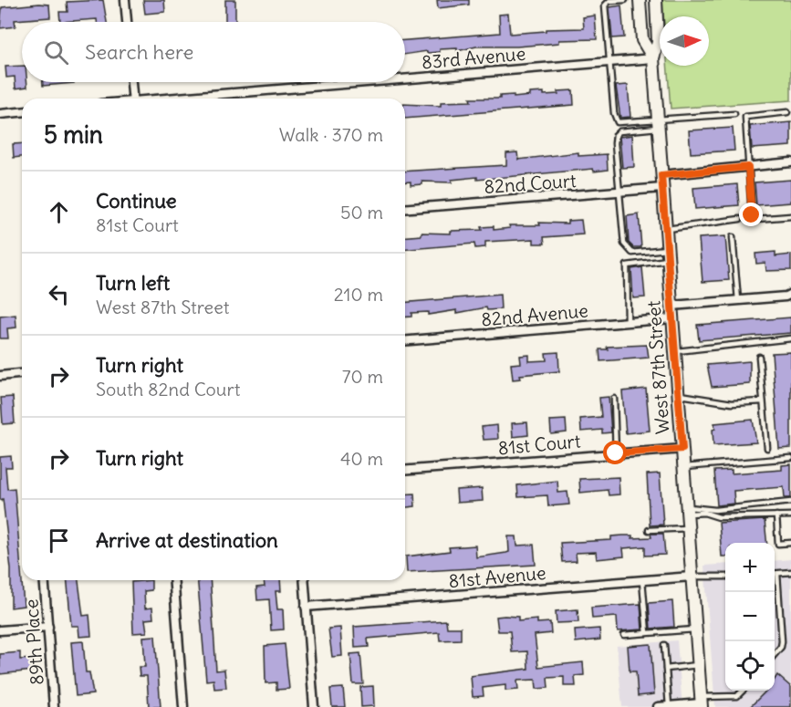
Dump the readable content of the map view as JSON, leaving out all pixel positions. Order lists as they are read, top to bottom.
{
  "streets": {
    "main road": ["West 87th Street"],
    "street": [
      "83rd Avenue",
      "82nd Court",
      "82nd Avenue",
      "81st Court",
      "81st Avenue",
      "89th Place"
    ]
  },
  "crossings": [
    ["83rd Avenue", "West 87th Street"],
    ["82nd Court", "West 87th Street"],
    ["82nd Avenue", "West 87th Street"],
    ["West 87th Street", "81st Court"],
    ["West 87th Street", "81st Avenue"]
  ],
  "north": "right",
  "page": {
    "search": "Search here",
    "heading": ["5 min", "Walk · 370 m"],
    "list": [
      ["Continue", "81st Court", "50 m"],
      ["Turn left", "West 87th Street", "210 m"],
      ["Turn right", "South 82nd Court", "70 m"],
      ["Turn right", "40 m"],
      "Arrive at destination"
    ],
    "map_buttons": ["+", "−"]
  }
}
